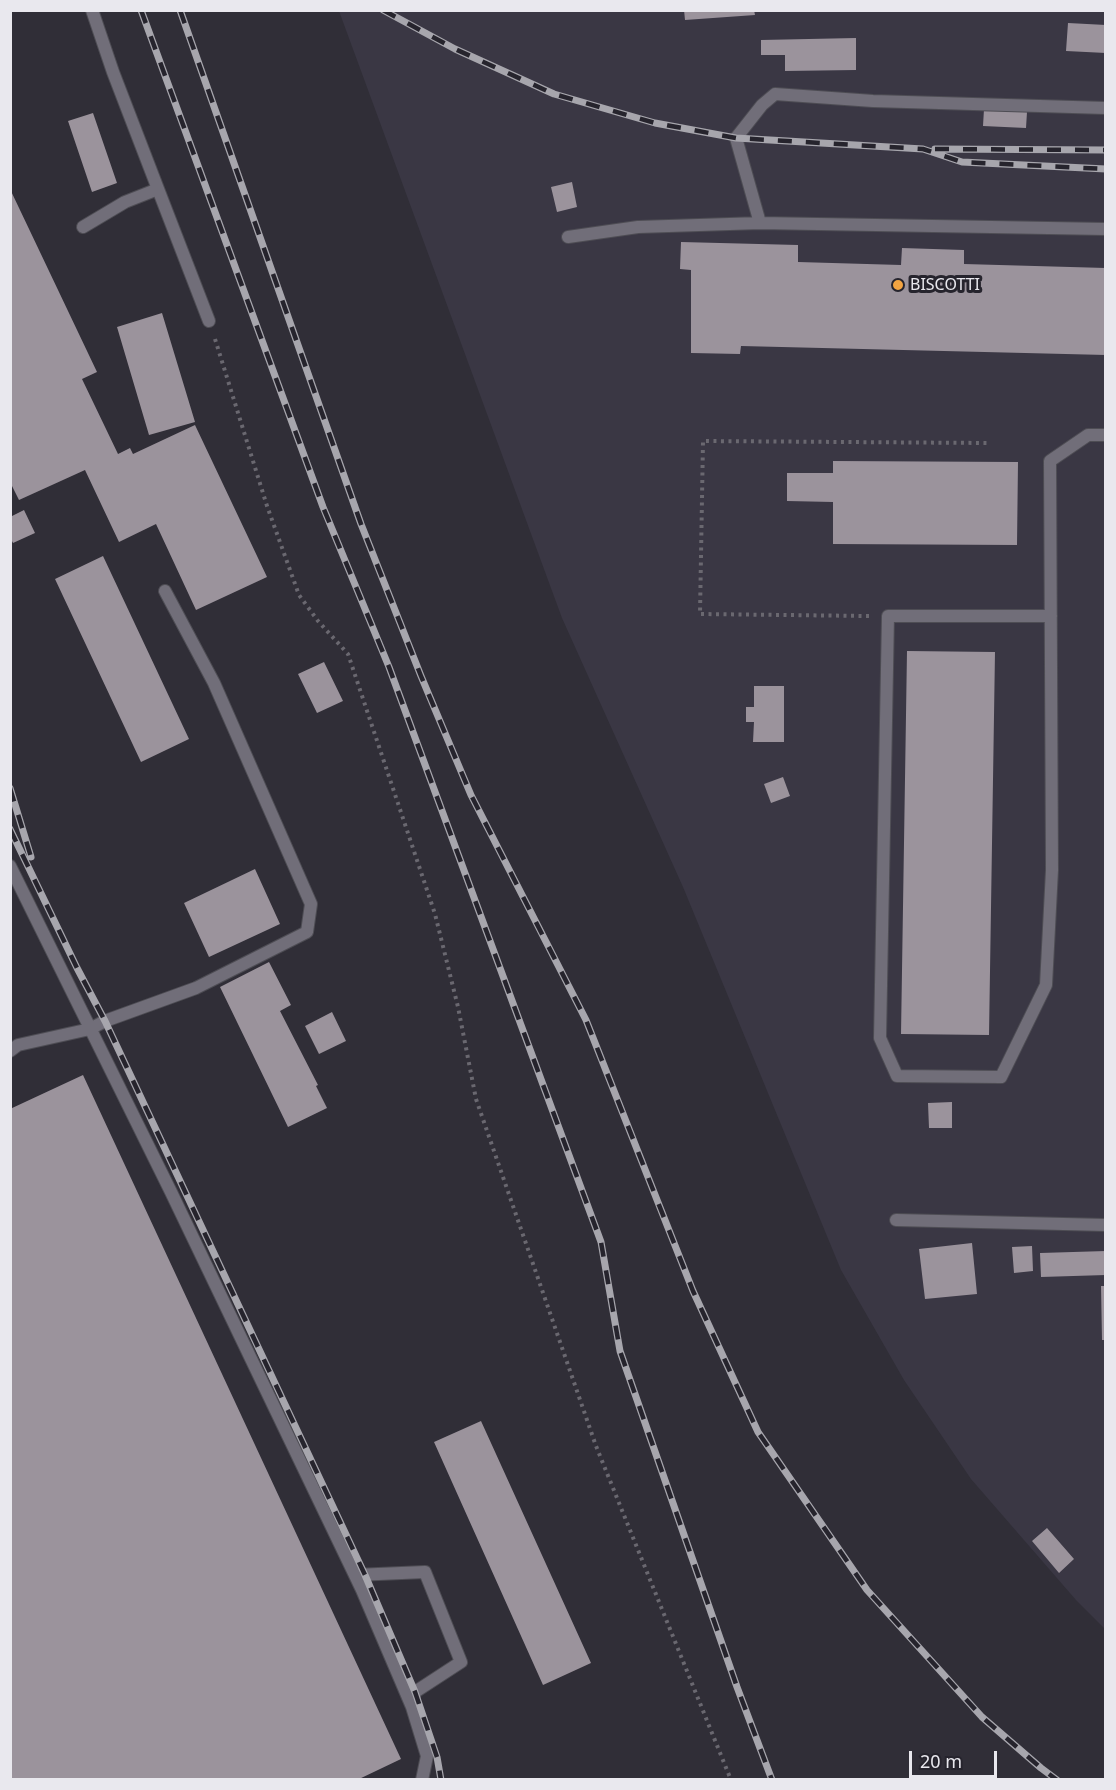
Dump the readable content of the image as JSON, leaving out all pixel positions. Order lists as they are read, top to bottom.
{
  "places": ["BISCOTTI"],
  "scale_bar": "20 m"
}
